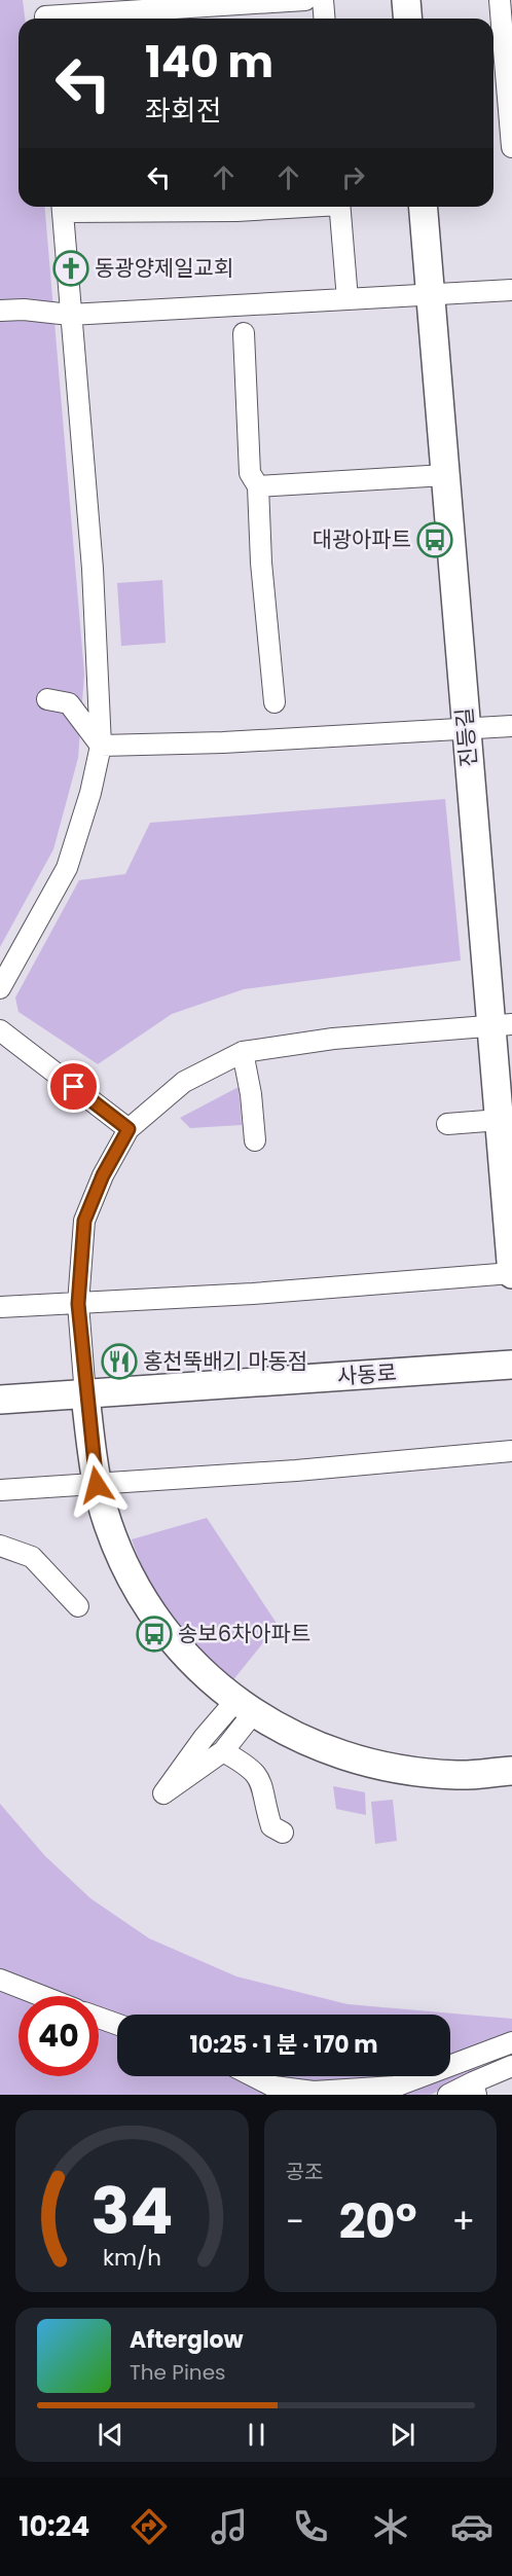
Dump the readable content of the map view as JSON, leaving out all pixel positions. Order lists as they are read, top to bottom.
{
  "streets": {
    "street": ["진등길", "사동로"]
  },
  "places": {
    "church": ["동광양제일교회"],
    "bus stop": ["대광아파트", "송보6차아파트"],
    "restaurant": ["홍천뚝배기 마동점"]
  },
  "page": {
    "turn": ["140 m", "좌회전"],
    "limit": "40",
    "trip": "10:25 · 1 분 · 170 m",
    "tile": "공조",
    "heat": ["−", "20°", "+"],
    "song": ["Afterglow", "The Pines"],
    "tabs": "10:24",
    "gauge": ["34", "km/h"]
  }
}
